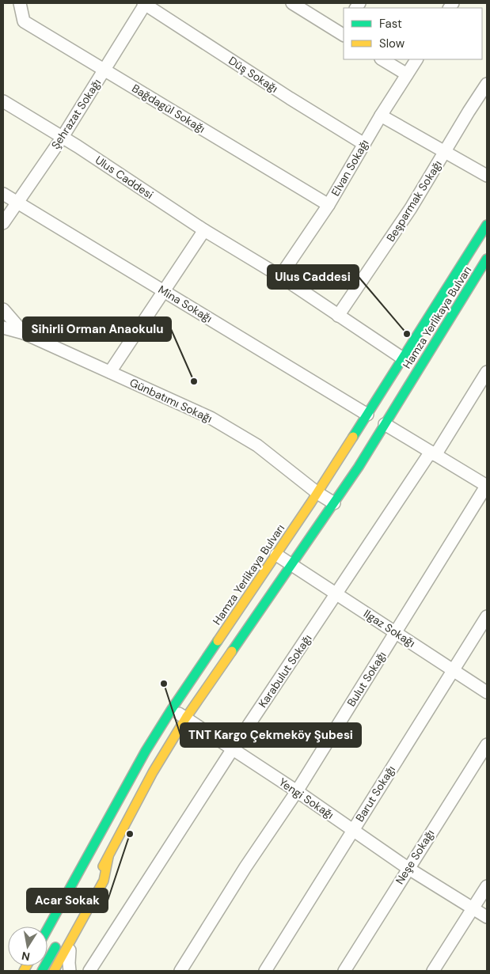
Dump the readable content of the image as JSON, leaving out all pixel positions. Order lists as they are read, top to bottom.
{
  "streets": {
    "main road": ["Hamza Yerlikaya Bulvarı"],
    "street": [
      "Düş Sokağı",
      "Bağdagül Sokağı",
      "Şehrazat Sokağı",
      "Elvan Sokağı",
      "Ulus Caddesi",
      "Beşparmak Sokağı",
      "Mina Sokağı",
      "Günbatımı Sokağı",
      "Ilgaz Sokağı",
      "Karabulut Sokağı",
      "Bulut Sokağı",
      "Barut Sokağı",
      "Yengi Sokağı",
      "Neşe Sokağı"
    ]
  },
  "crossings": [
    ["Düş Sokağı", "Şehrazat Sokağı"],
    ["Düş Sokağı", "Elvan Sokağı"],
    ["Bağdagül Sokağı", "Şehrazat Sokağı"],
    ["Bağdagül Sokağı", "Elvan Sokağı"],
    ["Şehrazat Sokağı", "Ulus Caddesi"],
    ["Şehrazat Sokağı", "Mina Sokağı"],
    ["Elvan Sokağı", "Ulus Caddesi"],
    ["Ulus Caddesi", "Beşparmak Sokağı"],
    ["Ulus Caddesi", "Hamza Yerlikaya Bulvarı"],
    ["Mina Sokağı", "Hamza Yerlikaya Bulvarı"],
    ["Hamza Yerlikaya Bulvarı", "Günbatımı Sokağı"],
    ["Hamza Yerlikaya Bulvarı", "Ilgaz Sokağı"],
    ["Hamza Yerlikaya Bulvarı", "Yengi Sokağı"],
    ["Ilgaz Sokağı", "Karabulut Sokağı"],
    ["Ilgaz Sokağı", "Bulut Sokağı"],
    ["Ilgaz Sokağı", "Barut Sokağı"],
    ["Karabulut Sokağı", "Yengi Sokağı"],
    ["Bulut Sokağı", "Yengi Sokağı"],
    ["Barut Sokağı", "Yengi Sokağı"],
    ["Yengi Sokağı", "Neşe Sokağı"]
  ],
  "places": [
    "Ulus Caddesi",
    "Sihirli Orman Anaokulu",
    "TNT Kargo Çekmeköy Şubesi",
    "Acar Sokak"
  ],
  "legend": ["Fast", "Slow"],
  "north": "bottom"
}
